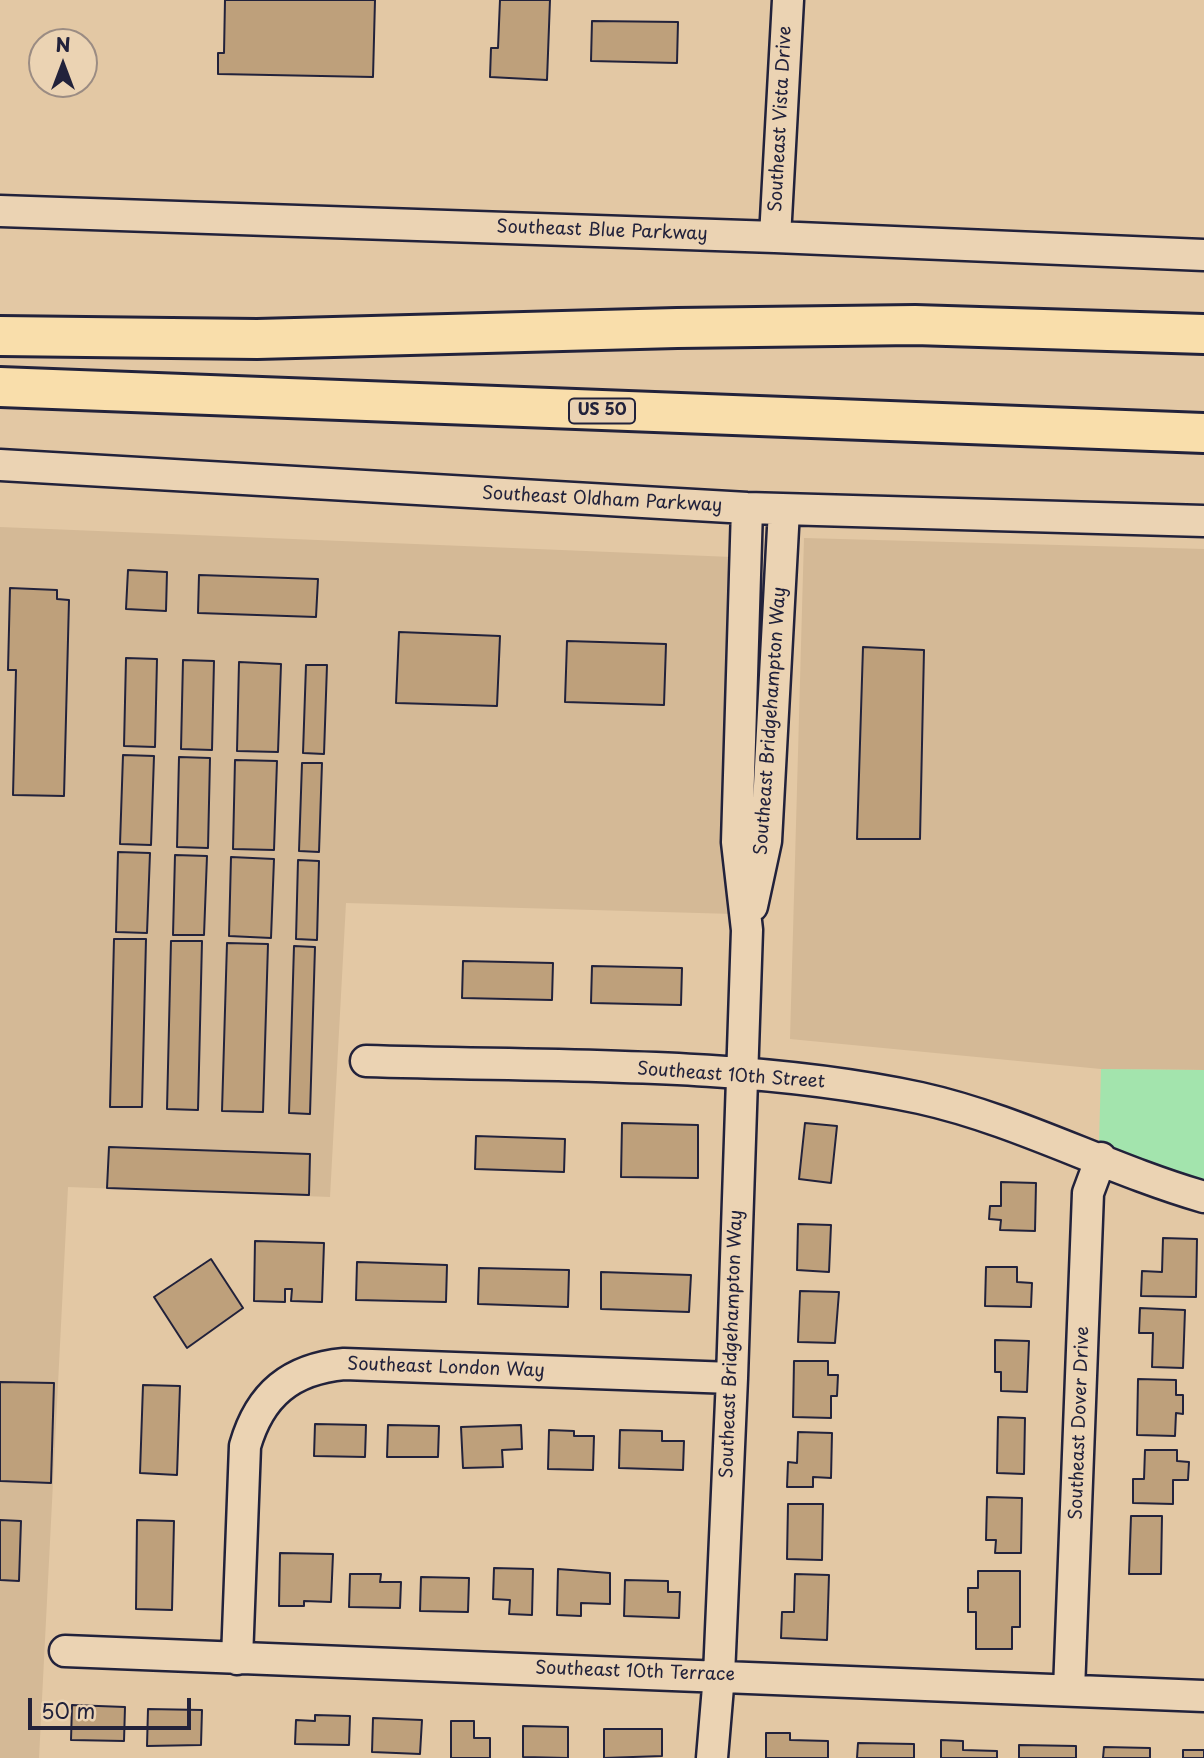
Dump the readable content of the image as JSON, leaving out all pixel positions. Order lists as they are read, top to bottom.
{
  "streets": {
    "highway": ["US 50"],
    "street": [
      "Southeast Vista Drive",
      "Southeast Blue Parkway",
      "Southeast Oldham Parkway",
      "Southeast Bridgehampton Way",
      "Southeast 10th Street",
      "Southeast London Way",
      "Southeast Dover Drive",
      "Southeast 10th Terrace"
    ]
  },
  "crossings": [
    ["Southeast Vista Drive", "Southeast Blue Parkway"],
    ["Southeast Oldham Parkway", "Southeast Bridgehampton Way"],
    ["Southeast Bridgehampton Way", "Southeast 10th Street"],
    ["Southeast Bridgehampton Way", "Southeast London Way"],
    ["Southeast Bridgehampton Way", "Southeast 10th Terrace"],
    ["Southeast 10th Street", "Southeast Dover Drive"],
    ["Southeast London Way", "Southeast 10th Terrace"],
    ["Southeast Dover Drive", "Southeast 10th Terrace"]
  ],
  "scale_bar": "50 m",
  "north": "top"
}
